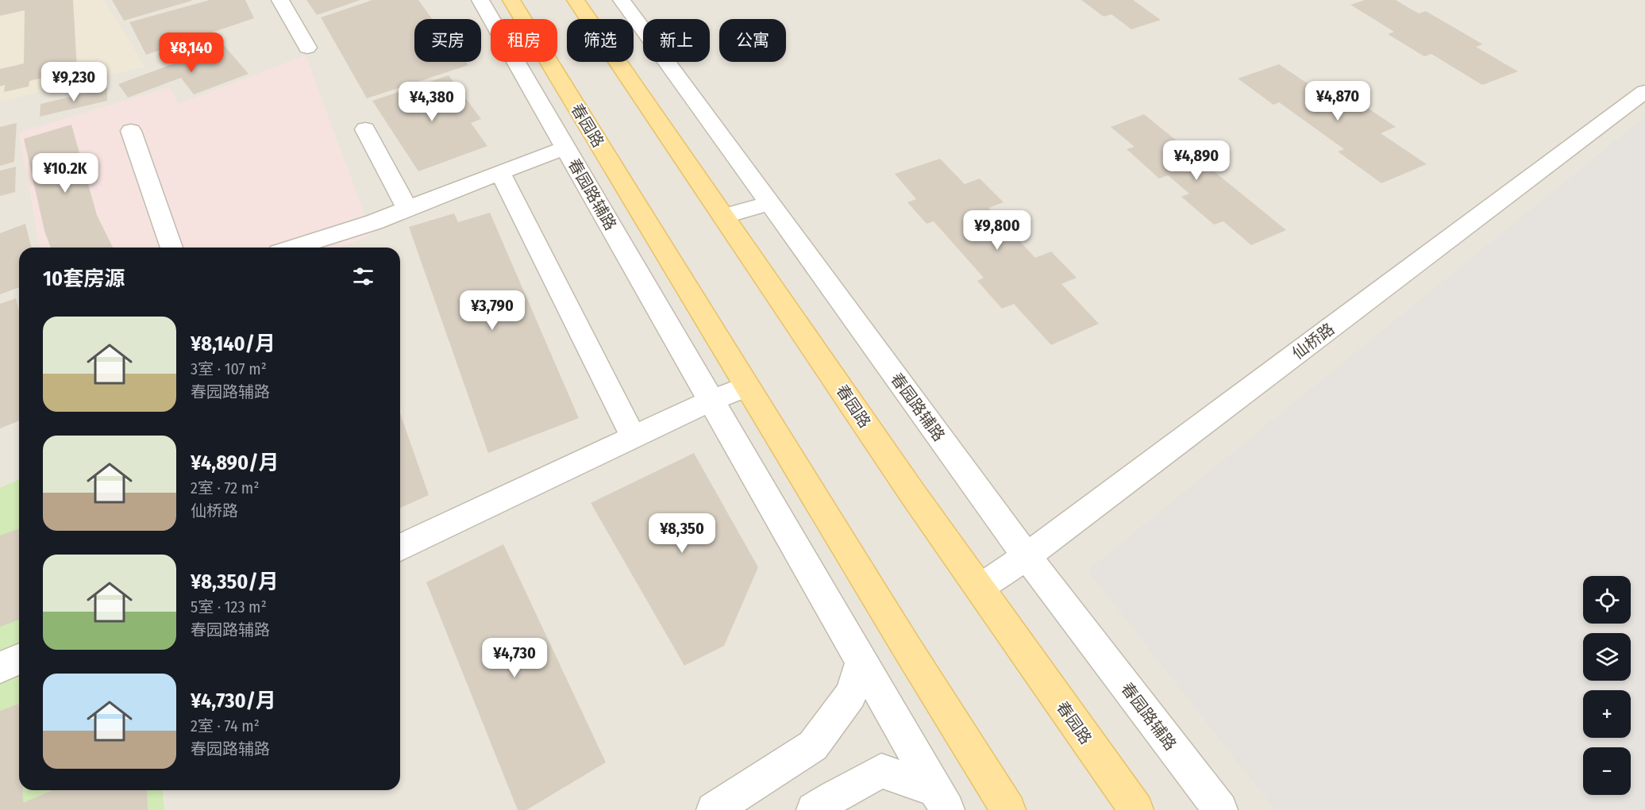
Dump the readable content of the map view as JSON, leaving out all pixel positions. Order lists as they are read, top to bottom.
{
  "streets": {
    "main road": ["春园路"],
    "street": ["春园路辅路", "仙桥路"]
  },
  "crossings": [
    ["春园路", "仙桥路"],
    ["春园路辅路", "仙桥路"]
  ],
  "page": {
    "chip": [
      "买房",
      "租房",
      "筛选",
      "新上",
      "公寓"
    ],
    "price": [
      "¥8,140",
      "¥9,230",
      "¥4,870",
      "¥4,380",
      "¥4,890",
      "¥10.2K",
      "¥9,800",
      "¥3,790",
      "¥8,350",
      "¥4,730"
    ],
    "heading": "10套房源",
    "list": [
      {
        "name": "¥8,140/月",
        "note": "3室 · 107 m² · 春园路辅路"
      },
      {
        "name": "¥4,890/月",
        "note": "2室 · 72 m² · 仙桥路"
      },
      {
        "name": "¥8,350/月",
        "note": "5室 · 123 m² · 春园路辅路"
      },
      {
        "name": "¥4,730/月",
        "note": "2室 · 74 m² · 春园路辅路"
      }
    ],
    "map_buttons": ["+", "−"]
  }
}
